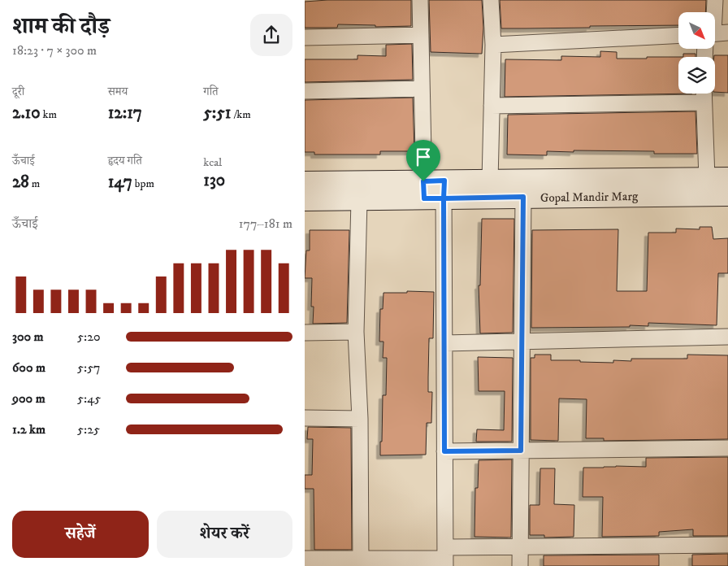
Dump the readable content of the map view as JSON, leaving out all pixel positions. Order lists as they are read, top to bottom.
{
  "streets": {
    "street": ["Gopal Mandir Marg"]
  },
  "north": "bottom right",
  "page": {
    "heading": ["शाम की दौड़", "18:23 · 7 × 300 m"],
    "stats": [
      ["दूरी", "2.10 km"],
      ["समय", "12:17"],
      ["गति", "5:51 /km"],
      ["ऊँचाई", "28 m"],
      ["हृदय गति", "147 bpm"],
      ["kcal", "130"]
    ],
    "chart": ["ऊँचाई", "177–181 m"],
    "list": [
      {
        "name": "300 m",
        "note": "5:20"
      },
      {
        "name": "600 m",
        "note": "5:57"
      },
      {
        "name": "900 m",
        "note": "5:45"
      },
      {
        "name": "1.2 km",
        "note": "5:25"
      }
    ],
    "buttons": ["सहेजें", "शेयर करें"]
  }
}
